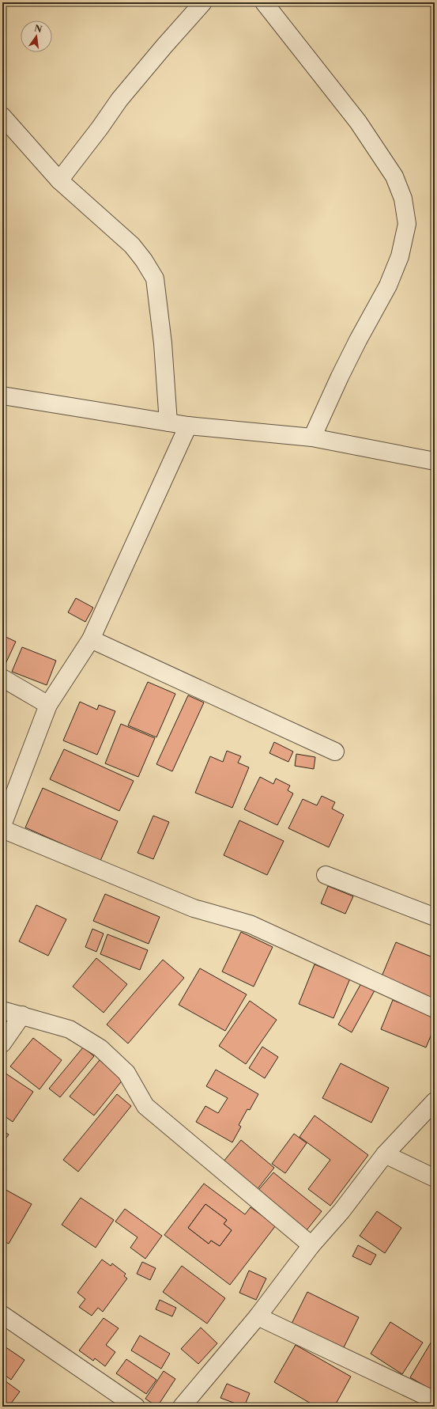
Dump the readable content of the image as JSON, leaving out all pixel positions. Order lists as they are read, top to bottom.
{
  "north": "top"
}
